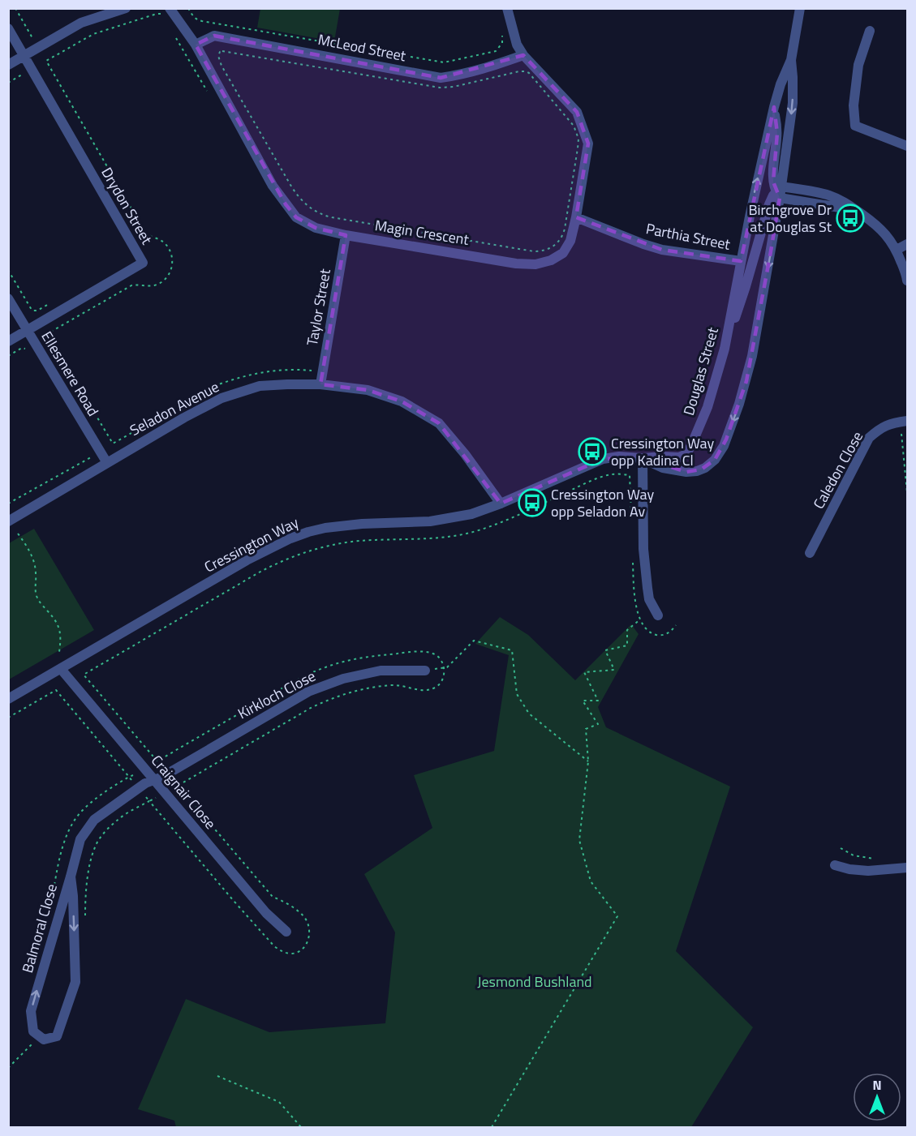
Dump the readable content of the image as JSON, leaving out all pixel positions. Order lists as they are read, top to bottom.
{
  "streets": {
    "street": [
      "McLeod Street",
      "Drydon Street",
      "Magin Crescent",
      "Parthia Street",
      "Taylor Street",
      "Douglas Street",
      "Ellesmere Road",
      "Seladon Avenue",
      "Caledon Close",
      "Cressington Way",
      "Kirkloch Close",
      "Craignair Close",
      "Balmoral Close"
    ]
  },
  "crossings": [
    ["McLeod Street", "Magin Crescent"],
    ["Drydon Street", "Ellesmere Road"],
    ["Magin Crescent", "Parthia Street"],
    ["Magin Crescent", "Taylor Street"],
    ["Parthia Street", "Douglas Street"],
    ["Taylor Street", "Seladon Avenue"],
    ["Douglas Street", "Cressington Way"],
    ["Ellesmere Road", "Seladon Avenue"],
    ["Seladon Avenue", "Cressington Way"],
    ["Cressington Way", "Craignair Close"],
    ["Kirkloch Close", "Craignair Close"],
    ["Kirkloch Close", "Balmoral Close"],
    ["Craignair Close", "Balmoral Close"]
  ],
  "parks": ["Jesmond Bushland"],
  "places": {
    "bus stop": ["Birchgrove Dr at Douglas St", "Cressington Way opp Kadina Cl", "Cressington Way opp Seladon Av"]
  },
  "north": "top"
}
